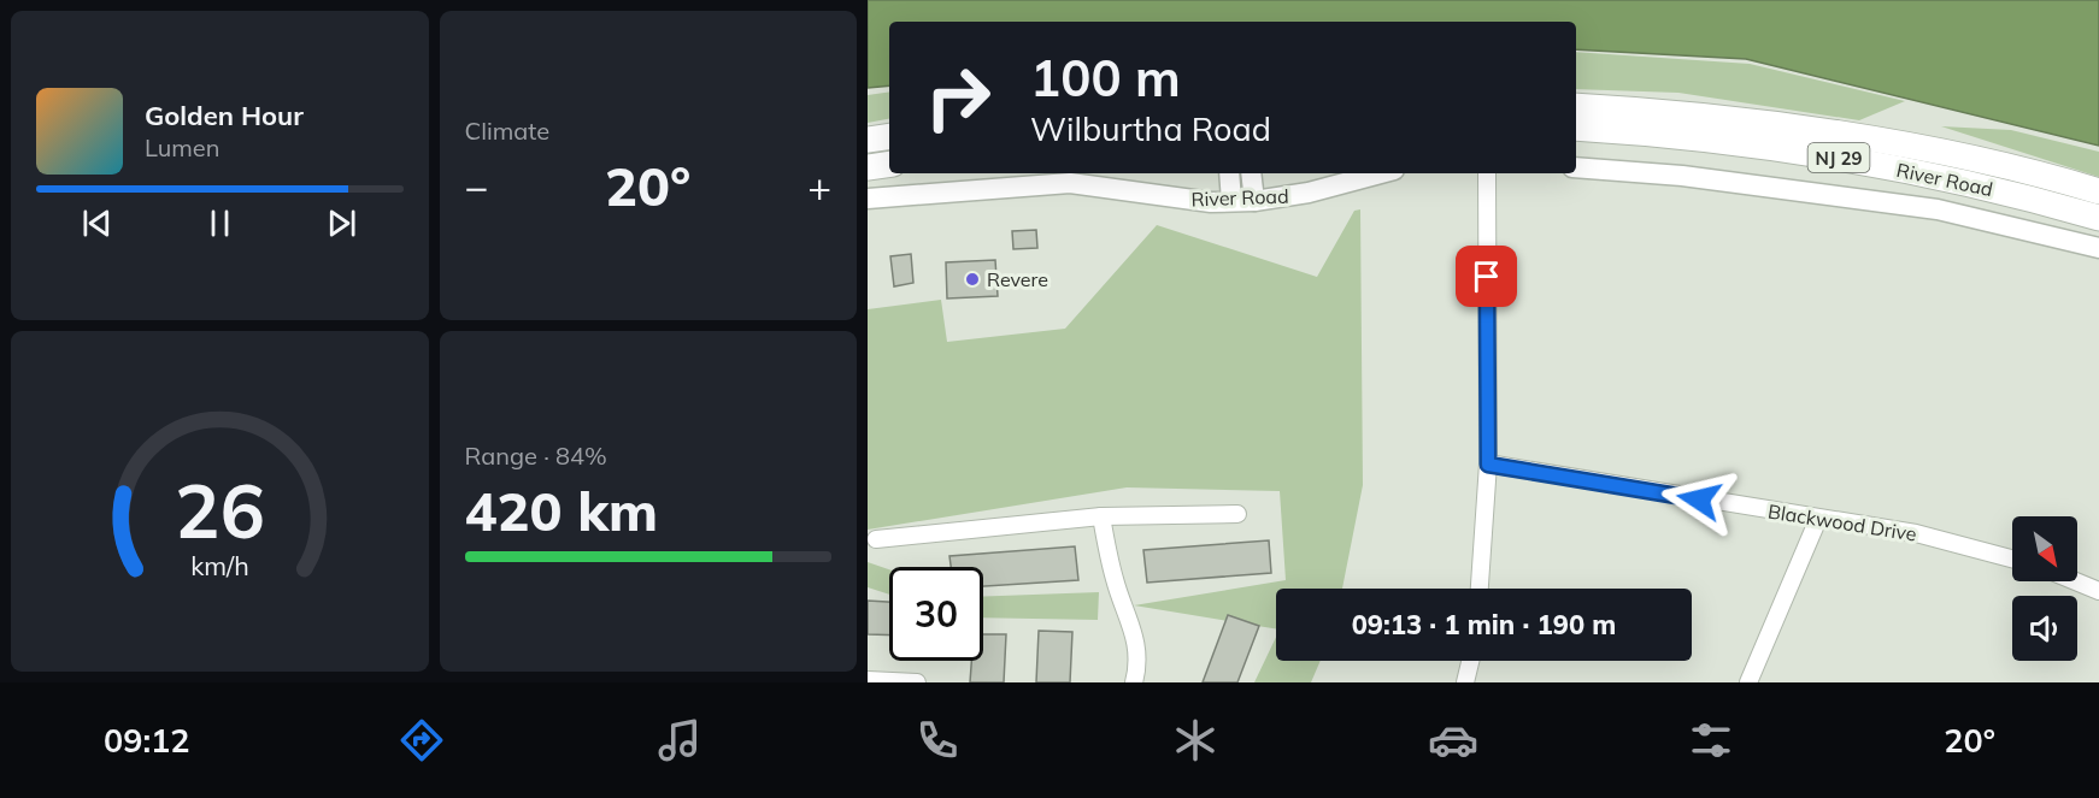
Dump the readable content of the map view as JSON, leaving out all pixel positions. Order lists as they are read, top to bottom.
{
  "streets": {
    "highway": ["NJ 29", "River Road"],
    "street": ["Blackwood Drive"]
  },
  "places": ["Revere"],
  "north": "bottom right",
  "page": {
    "tile": [
      "Climate",
      ["Range · 84%", "420 km"]
    ],
    "turn": ["100 m", "Wilburtha Road"],
    "song": ["Golden Hour", "Lumen"],
    "heat": ["−", "20°", "+"],
    "limit": "30",
    "trip": "09:13 · 1 min · 190 m",
    "tabs": ["09:12", "20°"],
    "gauge": ["26", "km/h"]
  }
}
